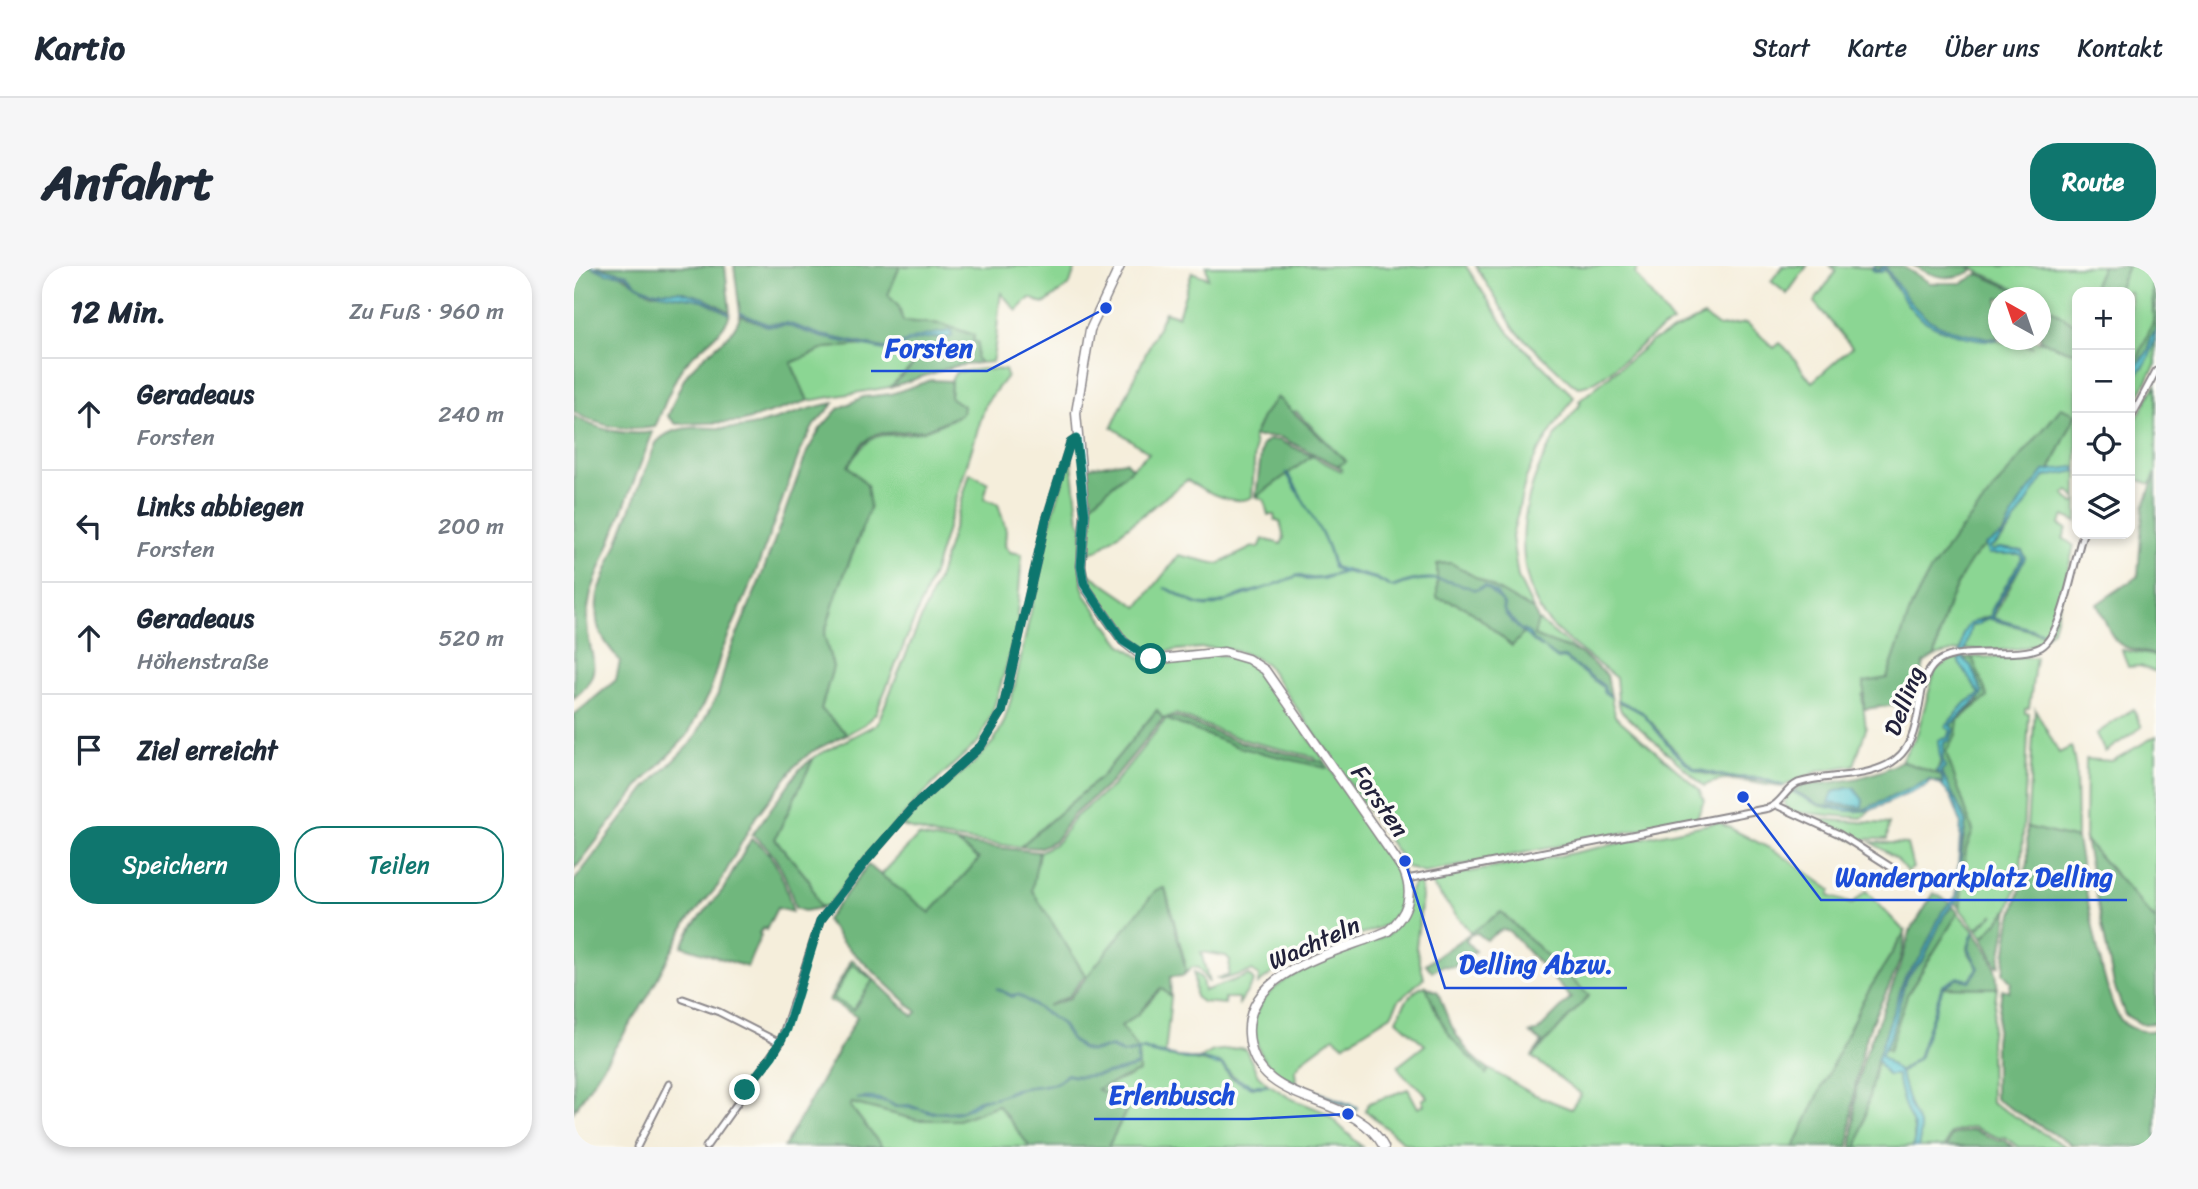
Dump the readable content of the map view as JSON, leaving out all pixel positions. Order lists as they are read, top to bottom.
{
  "streets": {
    "street": ["Delling", "Forsten", "Wachteln"]
  },
  "crossings": [
    ["Delling", "Forsten"],
    ["Delling", "Wachteln"],
    ["Forsten", "Wachteln"]
  ],
  "places": [
    "Forsten",
    "Wanderparkplatz Delling",
    "Delling Abzw.",
    "Erlenbusch"
  ],
  "north": "top left",
  "page": {
    "header": "Kartio",
    "nav": [
      "Start",
      "Karte",
      "Über uns",
      "Kontakt"
    ],
    "title": "Anfahrt",
    "buttons": [
      "Route",
      ["Speichern", "Teilen"]
    ],
    "heading": ["12 Min.", "Zu Fuß · 960 m"],
    "map_buttons": ["+", "−"],
    "list": [
      ["Geradeaus", "Forsten", "240 m"],
      ["Links abbiegen", "Forsten", "200 m"],
      ["Geradeaus", "Höhenstraße", "520 m"],
      "Ziel erreicht"
    ]
  }
}
